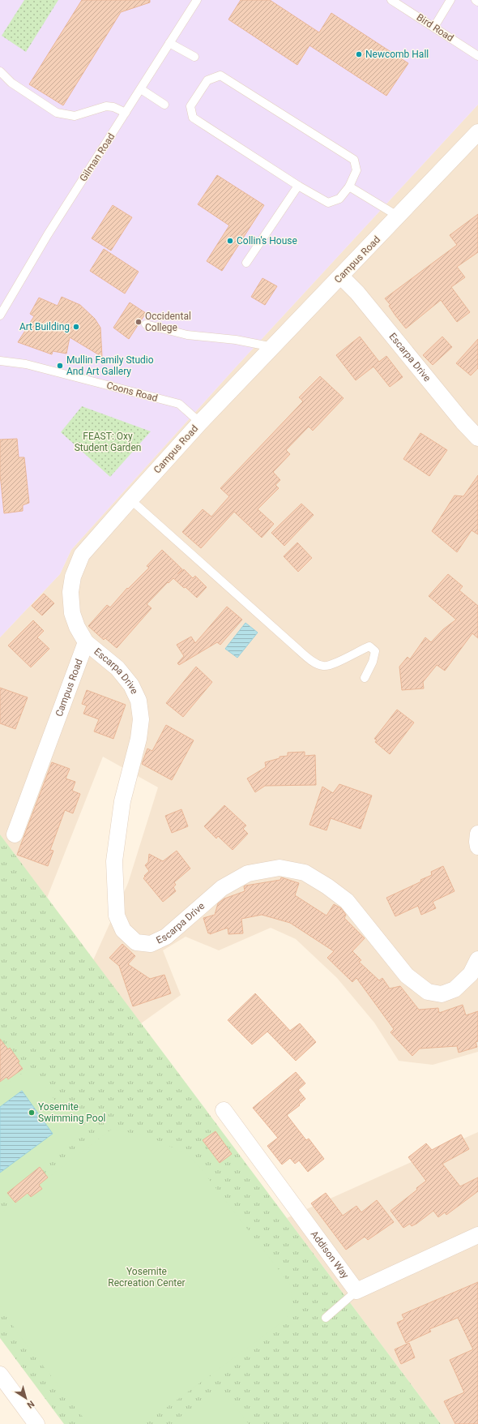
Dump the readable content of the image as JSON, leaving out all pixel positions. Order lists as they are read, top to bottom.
{
  "streets": {
    "street": ["Campus Road", "Escarpa Drive", "Addison Way"],
    "lane": ["Bird Road", "Gilman Road", "Coons Road"]
  },
  "crossings": [
    ["Campus Road", "Escarpa Drive"],
    ["Campus Road", "Coons Road"]
  ],
  "parks": ["FEAST: Oxy Student Garden", "Yosemite Recreation Center"],
  "places": [
    "Newcomb Hall",
    "Collin's House",
    "Occidental College",
    "Art Building",
    "Mullin Family Studio And Art Gallery",
    "Yosemite Swimming Pool"
  ],
  "north": "bottom right"
}
